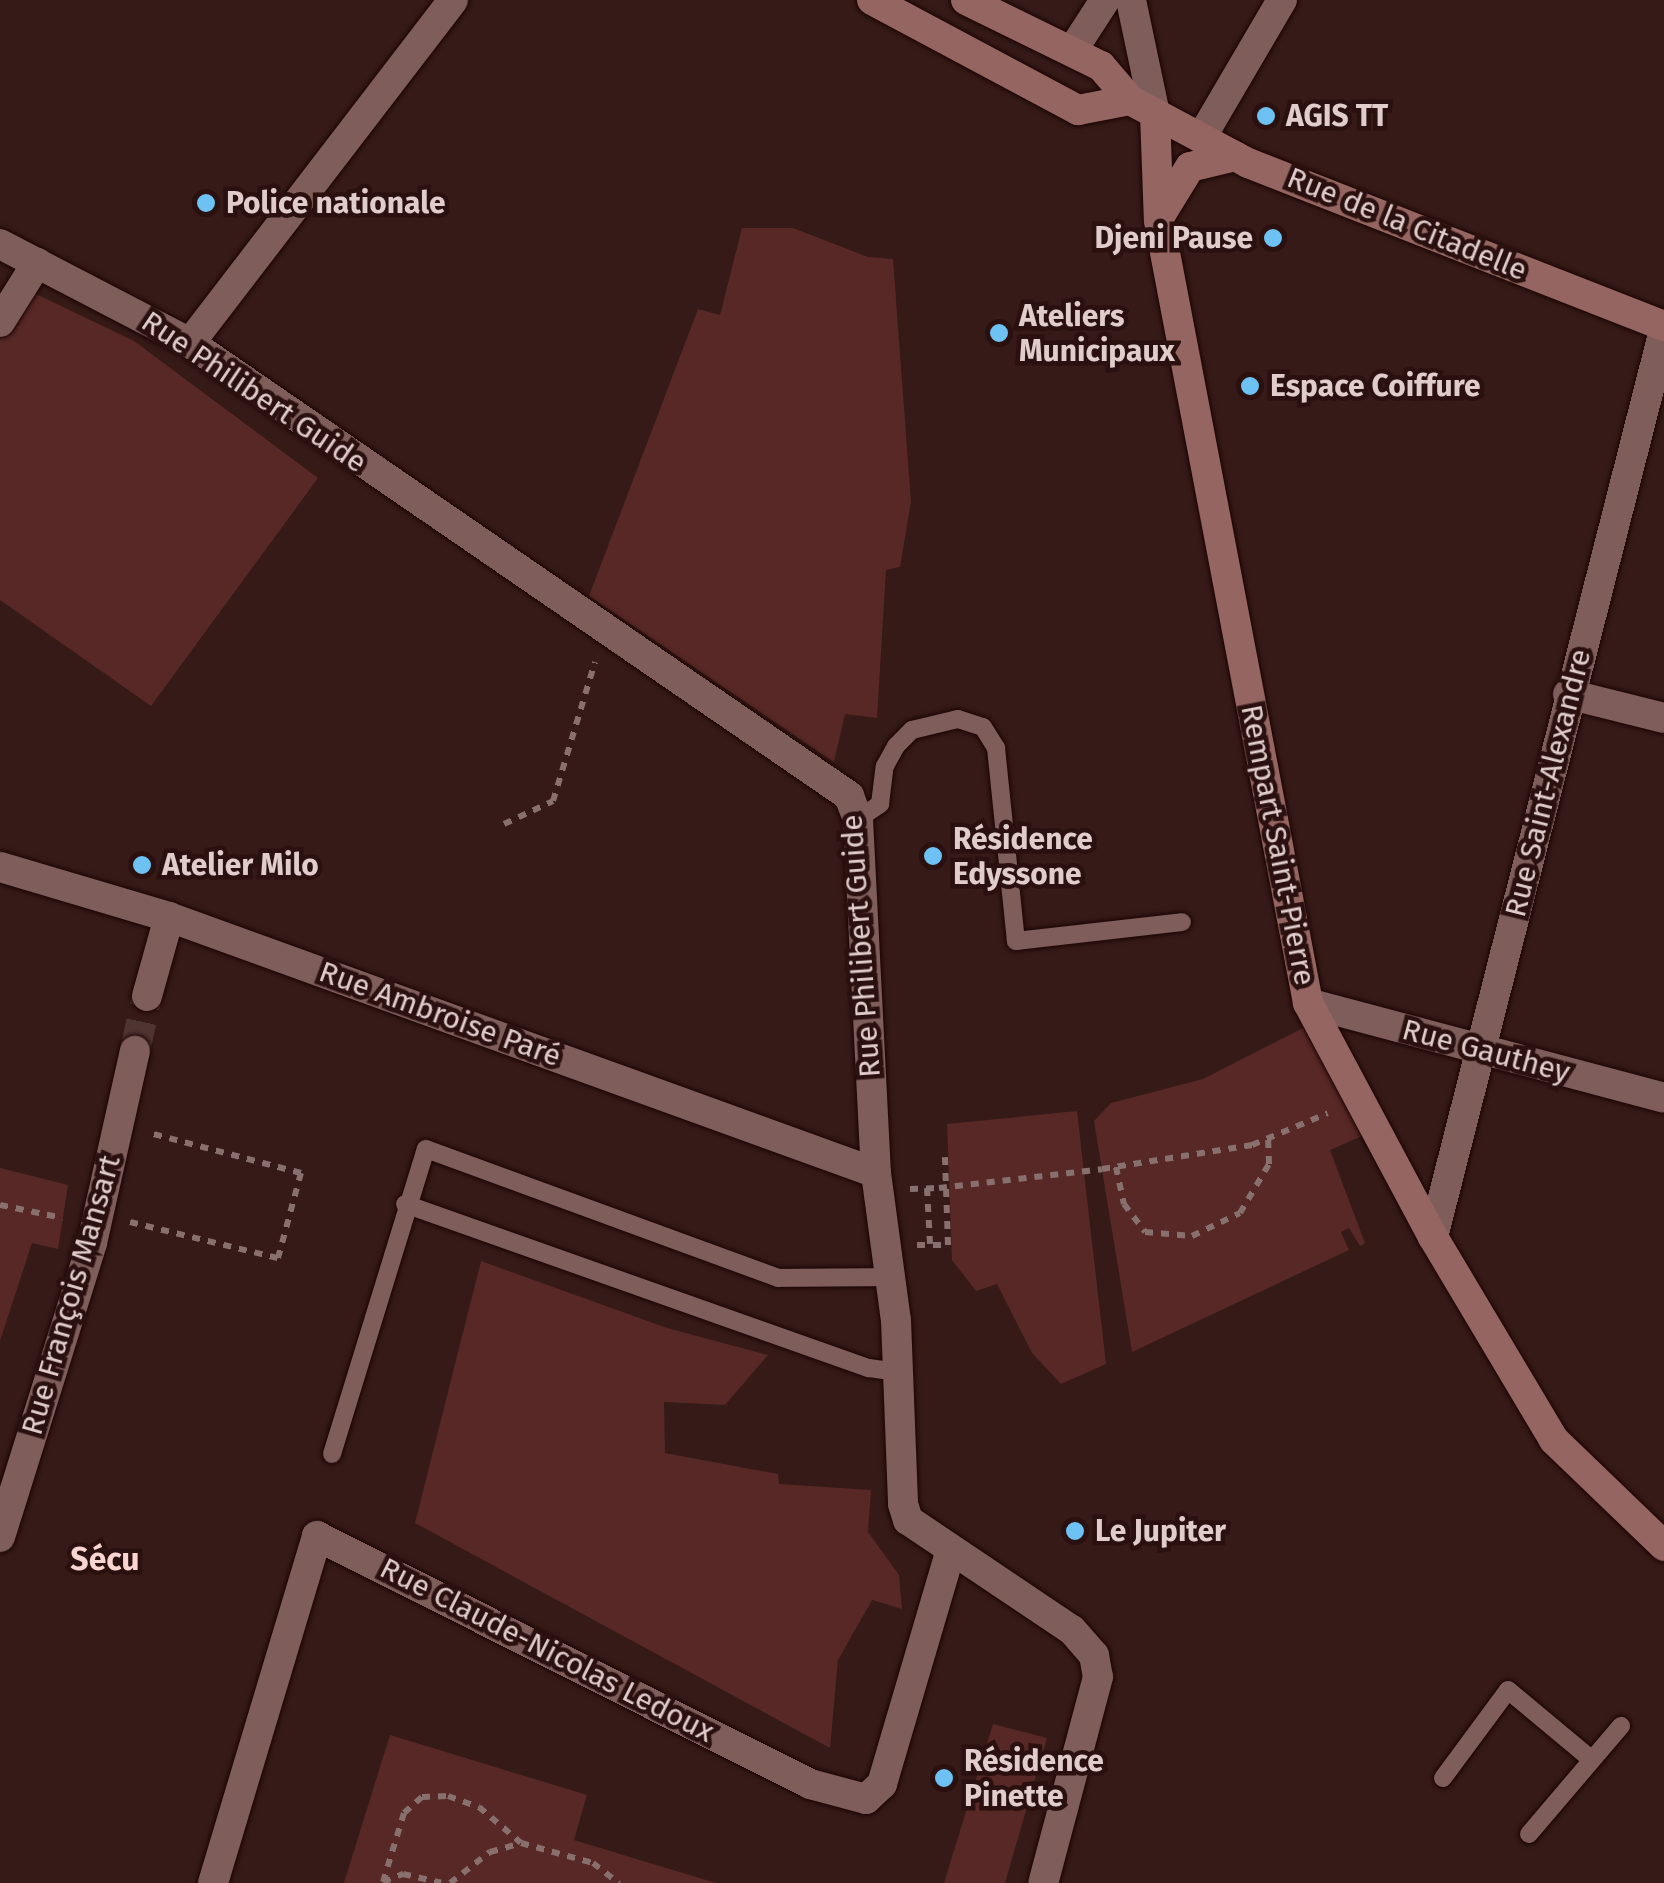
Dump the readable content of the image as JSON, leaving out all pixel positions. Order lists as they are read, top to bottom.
{
  "streets": {
    "street": [
      "Rue de la Citadelle",
      "Rue Philibert Guide",
      "Rue Saint-Alexandre",
      "Rempart Saint-Pierre",
      "Rue Ambroise Paré",
      "Rue Gauthey",
      "Rue François Mansart",
      "Rue Claude-Nicolas Ledoux"
    ]
  },
  "crossings": [
    ["Rue de la Citadelle", "Rue Saint-Alexandre"],
    ["Rue de la Citadelle", "Rempart Saint-Pierre"],
    ["Rue Philibert Guide", "Rue Ambroise Paré"],
    ["Rue Philibert Guide", "Rue Claude-Nicolas Ledoux"],
    ["Rue Saint-Alexandre", "Rempart Saint-Pierre"],
    ["Rue Saint-Alexandre", "Rue Gauthey"],
    ["Rempart Saint-Pierre", "Rue Gauthey"]
  ],
  "districts": ["Sécu"],
  "places": [
    "AGIS TT",
    "Police nationale",
    "Djeni Pause",
    "Ateliers Municipaux",
    "Espace Coiffure",
    "Résidence Edyssone",
    "Atelier Milo",
    "Le Jupiter",
    "Résidence Pinette"
  ]
}
